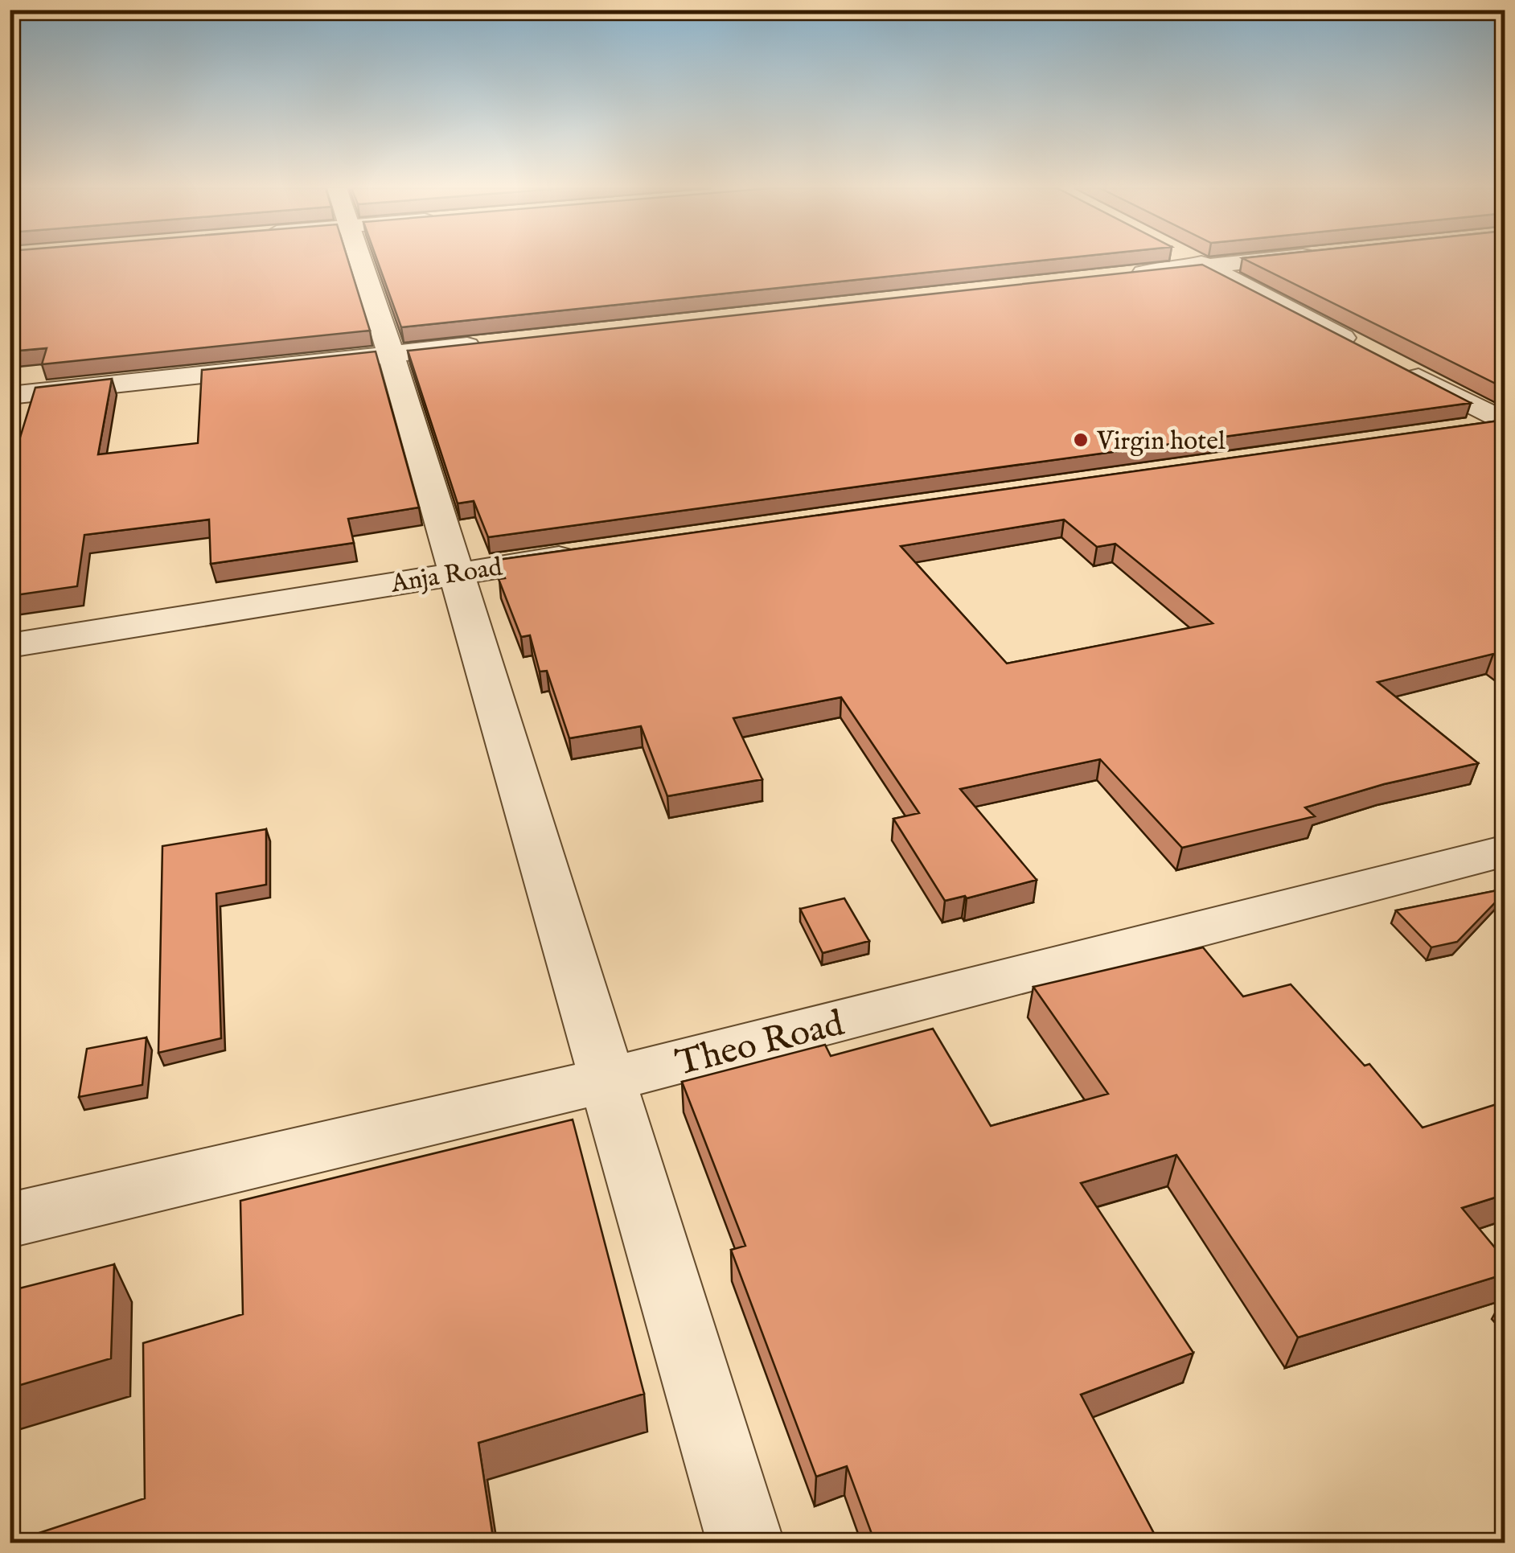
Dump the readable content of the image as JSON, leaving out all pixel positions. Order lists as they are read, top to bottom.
{
  "streets": {
    "street": ["Anja Road", "Theo Road"]
  },
  "places": ["Virgin hotel"]
}
